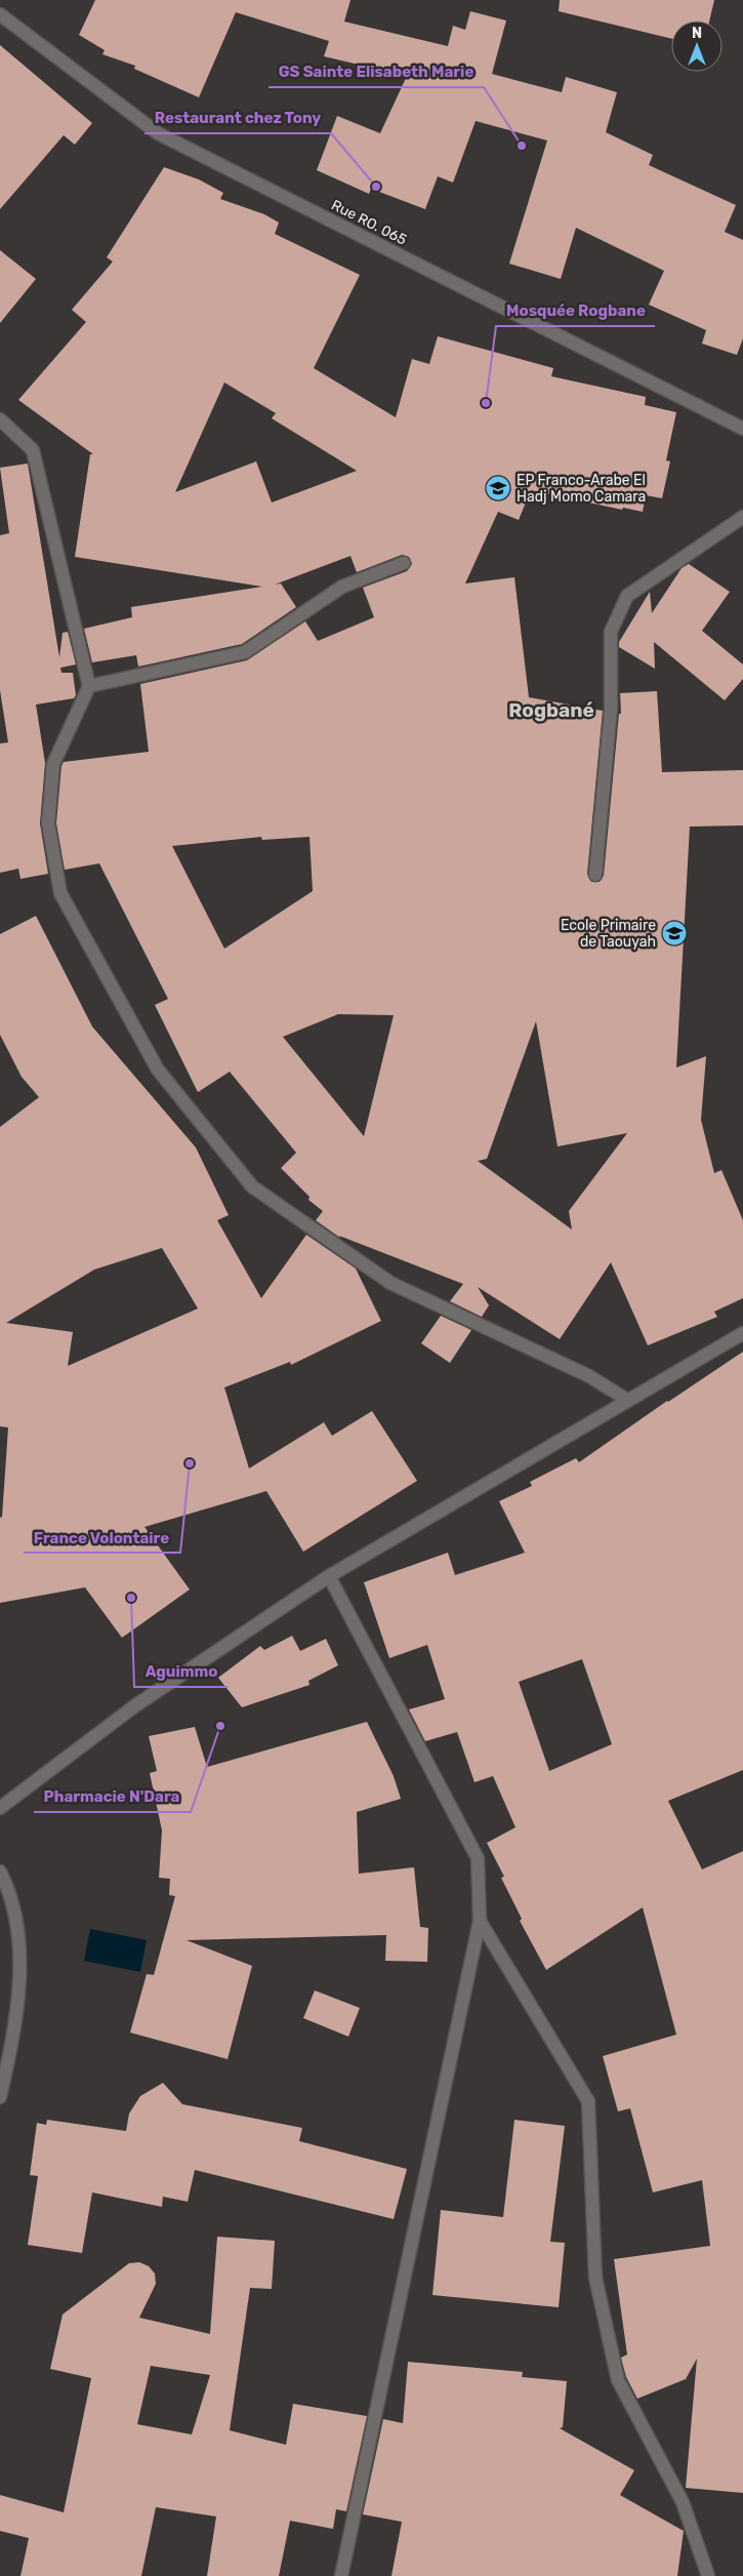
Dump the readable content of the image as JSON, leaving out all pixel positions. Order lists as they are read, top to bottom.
{
  "streets": {
    "street": ["Rue RO. 065"]
  },
  "districts": ["Rogbané"],
  "places": {
    "other": [
      "GS Sainte Elisabeth Marie",
      "Restaurant chez Tony",
      "Mosquée Rogbane",
      "France Volontaire",
      "Aguimmo",
      "Pharmacie N'Dara"
    ],
    "school or university": ["EP Franco-Arabe El Hadj Momo Camara", "Ecole Primaire de Taouyah"]
  },
  "north": "top"
}
